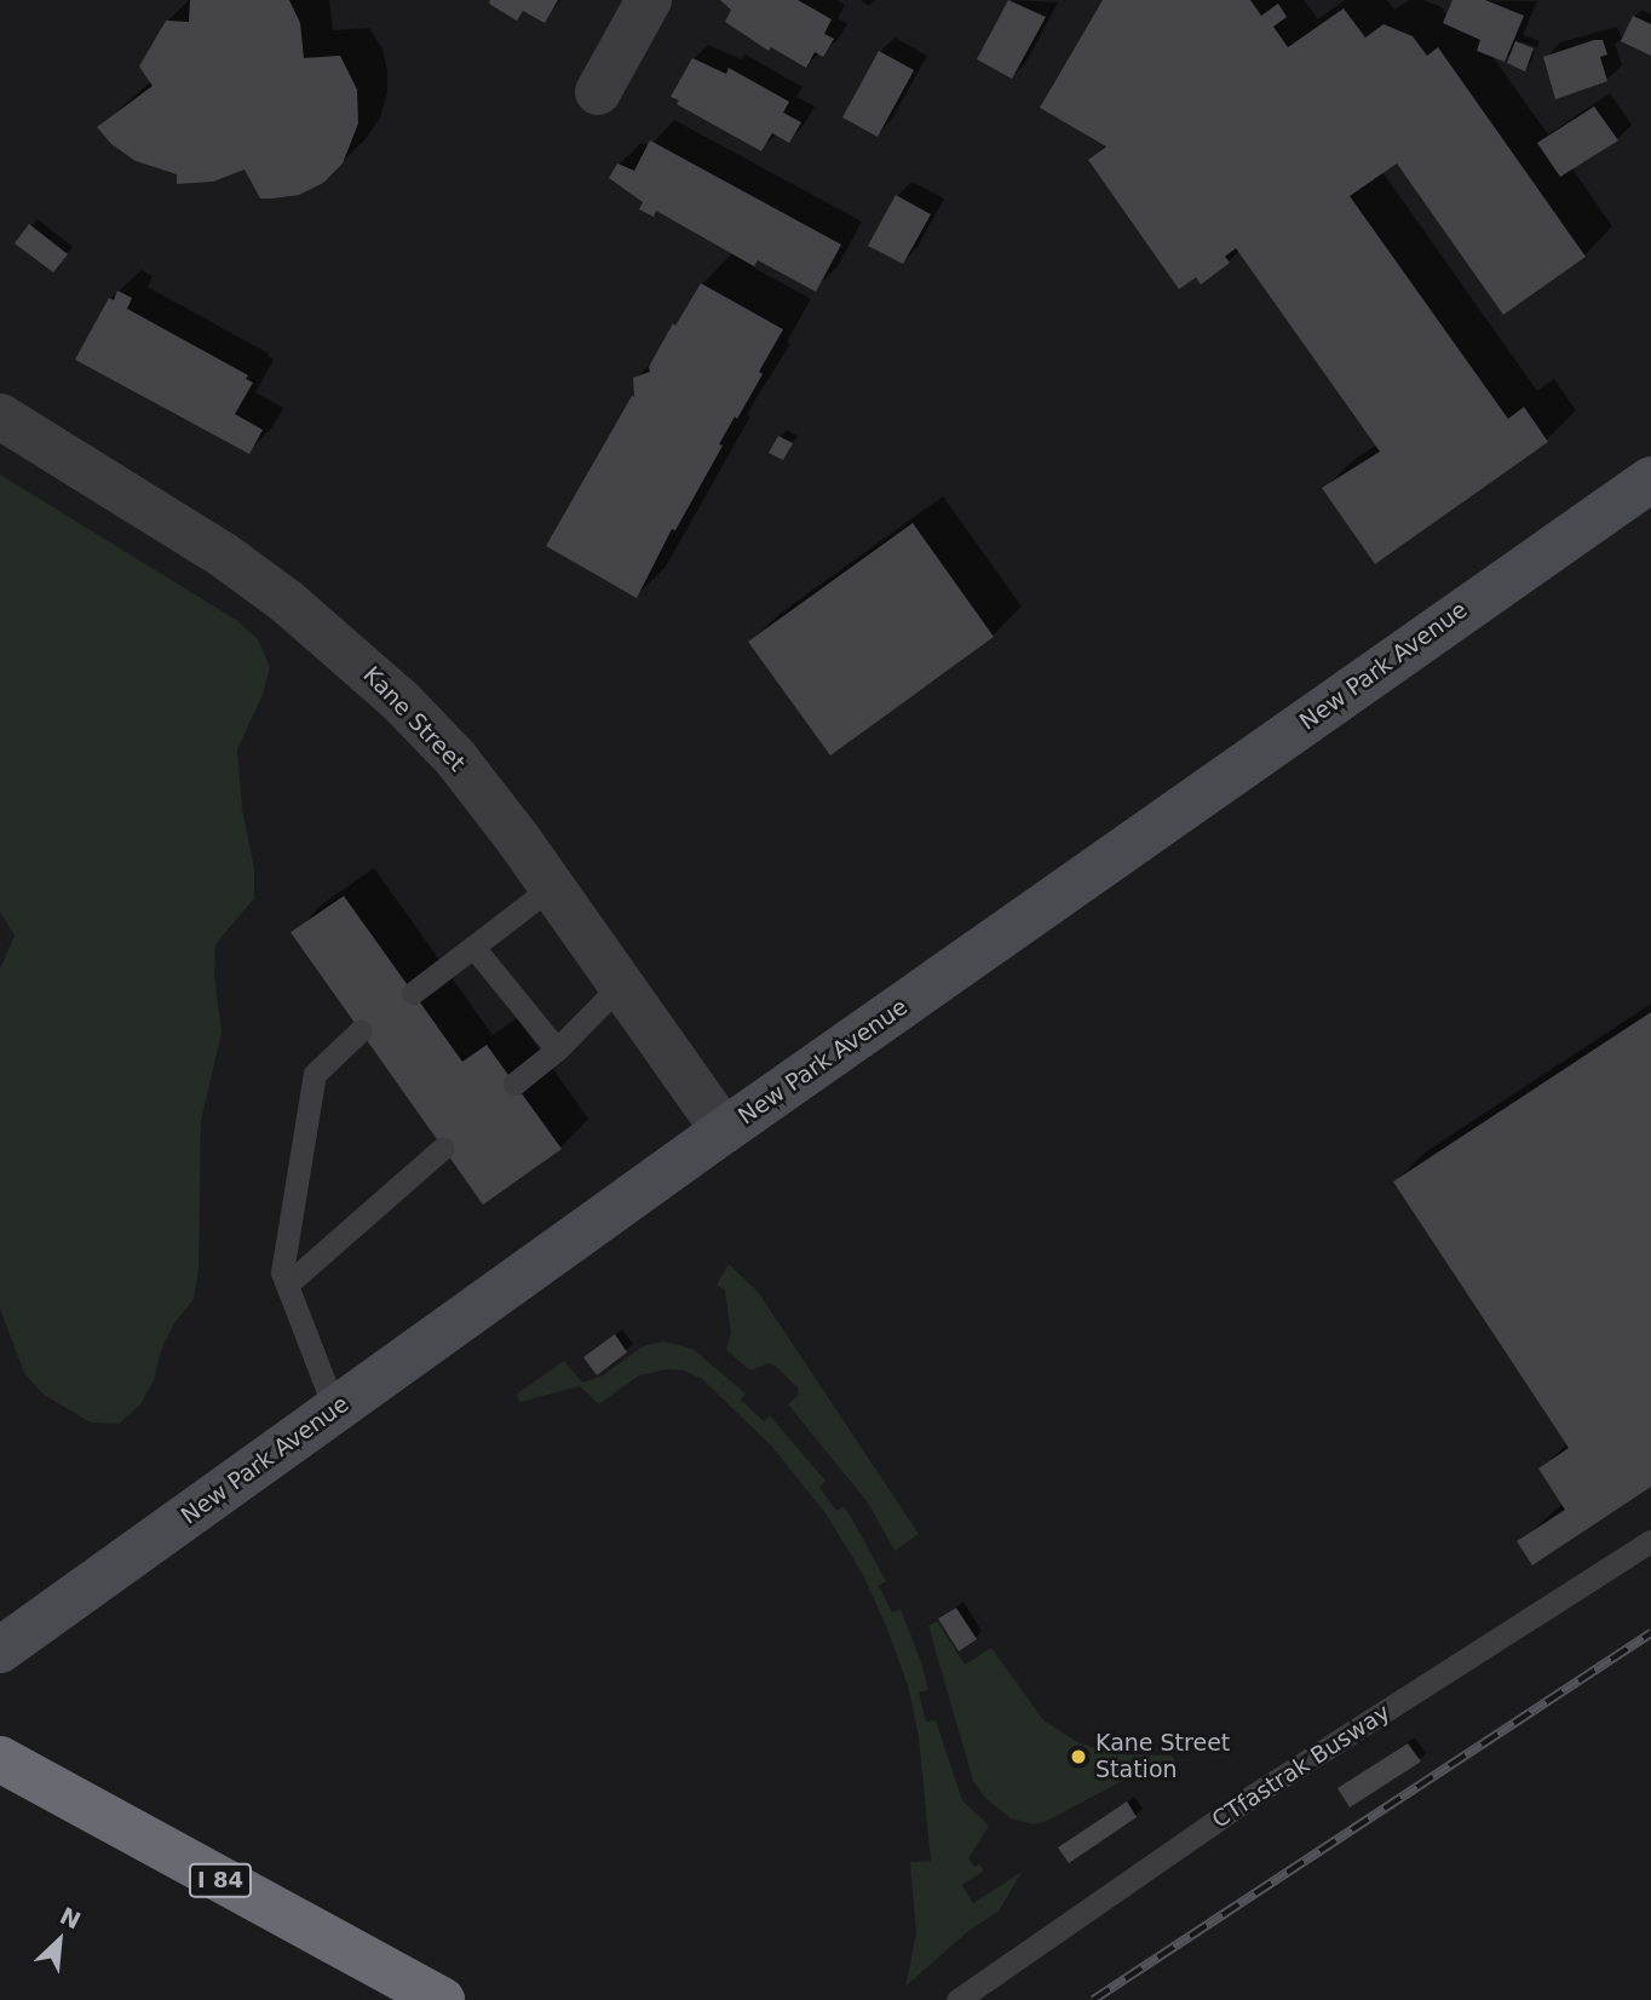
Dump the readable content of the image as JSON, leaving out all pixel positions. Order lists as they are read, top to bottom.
{
  "streets": {
    "highway": ["I 84"],
    "main road": ["New Park Avenue"],
    "street": ["Kane Street"],
    "lane": ["CTfastrak Busway"]
  },
  "crossings": [
    ["New Park Avenue", "Kane Street"]
  ],
  "places": ["Kane Street Station"],
  "north": "top right"
}
